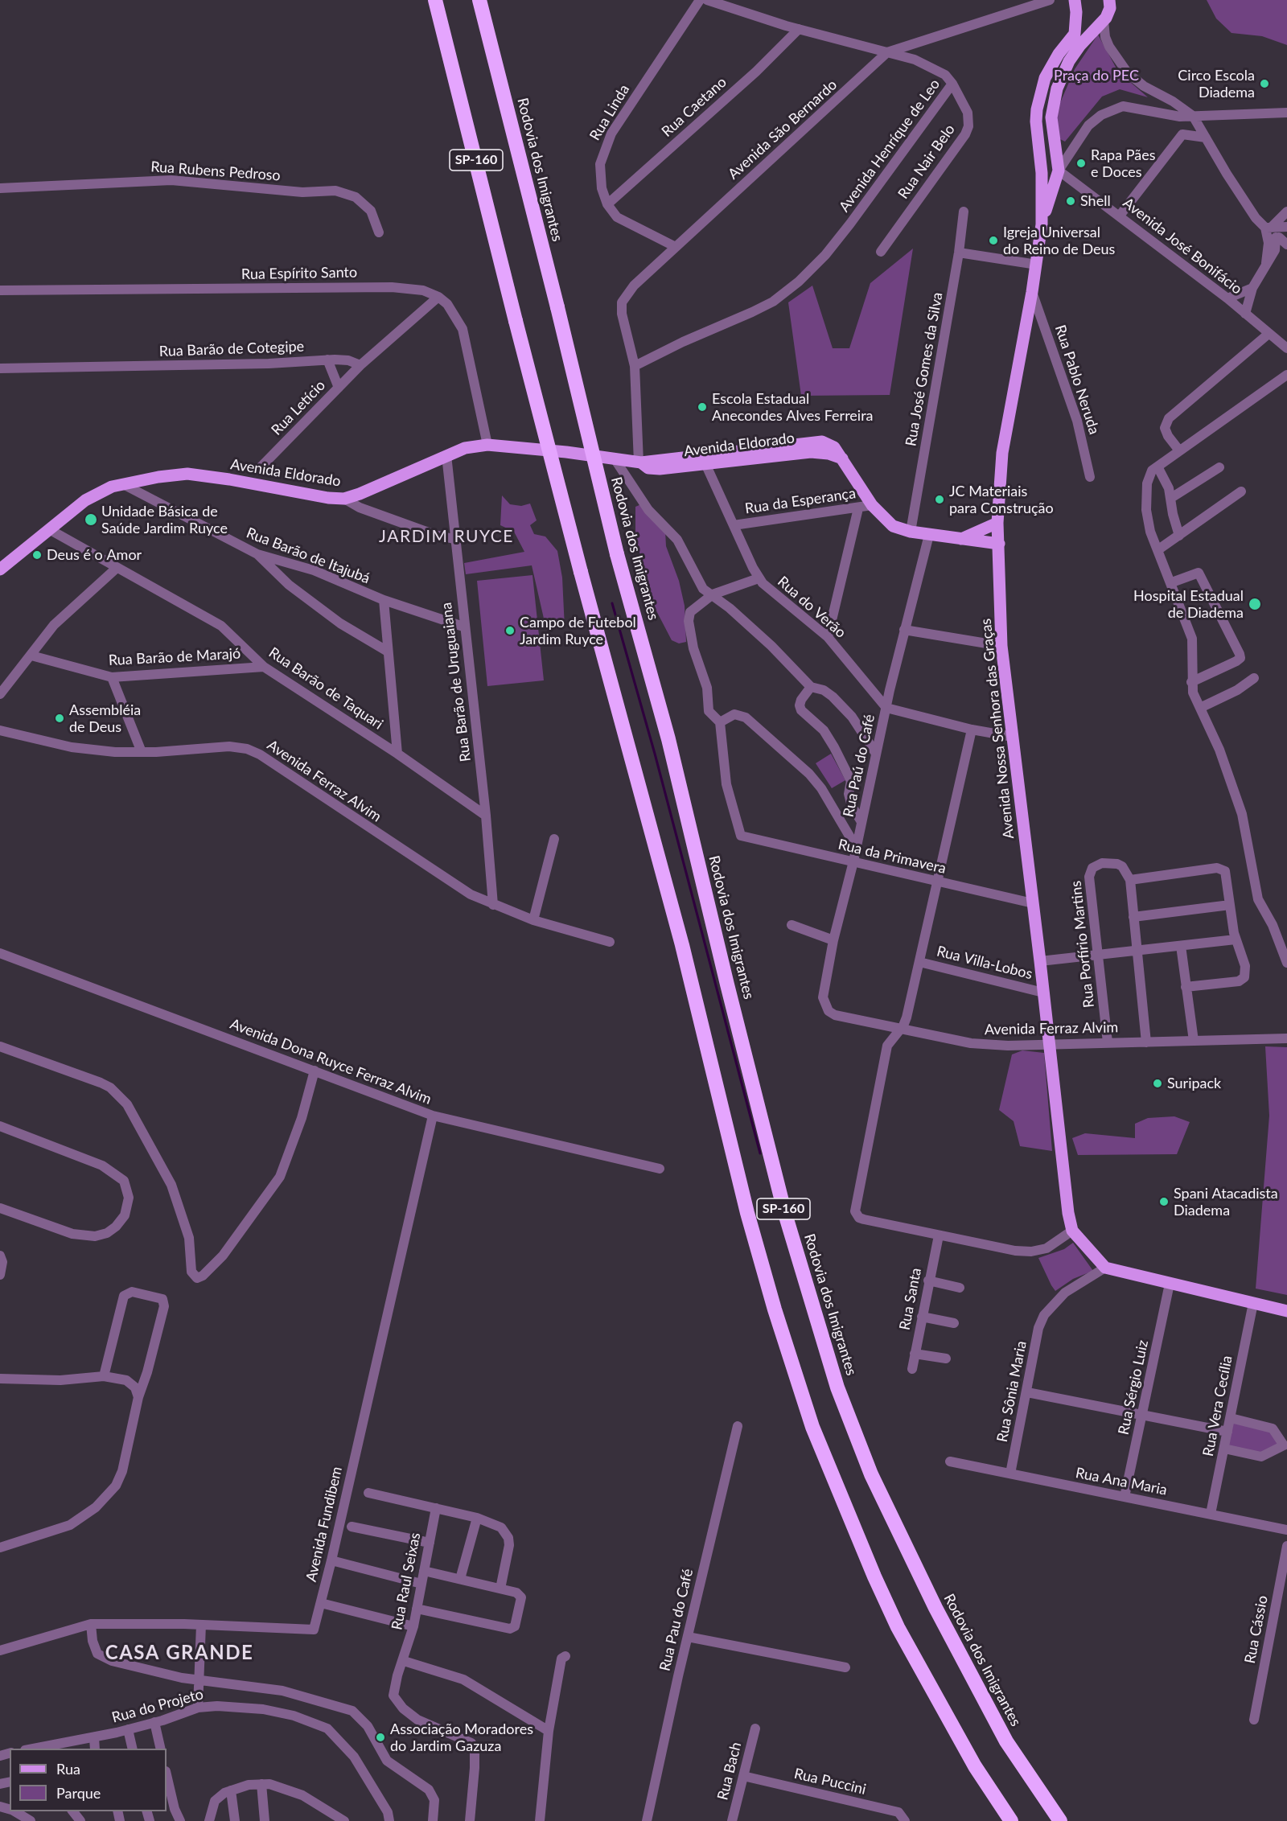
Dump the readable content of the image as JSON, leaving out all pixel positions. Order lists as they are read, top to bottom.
{
  "streets": {
    "highway": ["SP-160", "Rodovia dos Imigrantes"],
    "main road": ["Avenida Eldorado", "Avenida Nossa Senhora das Graças"],
    "street": [
      "Rua Caetano",
      "Rua Linda",
      "Avenida São Bernardo",
      "Avenida Henríque de Leo",
      "Rua Nair Belo",
      "Rua Rubens Pedroso",
      "Avenida José Bonifácio",
      "Rua Espírito Santo",
      "Rua Barão de Cotegipe",
      "Rua José Gomes da Silva",
      "Rua Pablo Neruda",
      "Rua Letício",
      "Rua da Esperança",
      "Rua Barão de Itajubá",
      "Rua do Verão",
      "Rua Barão de Marajó",
      "Rua Barão de Uruguaiana",
      "Rua Barão de Taquari",
      "Rua Paú do Café",
      "Avenida Ferraz Alvim",
      "Rua da Primavera",
      "Rua Porfírio Martins",
      "Rua Villa-Lobos",
      "Avenida Dona Ruyce Ferraz Alvim",
      "Rua Santa",
      "Rua Sérgio Luiz",
      "Rua Sônia Maria",
      "Rua Vera Cecília",
      "Rua Ana Maria",
      "Avenida Fundibem",
      "Rua Raul Seixas",
      "Rua Pau do Café",
      "Rua Cássio",
      "Rua do Projeto",
      "Rua Bach",
      "Rua Puccini"
    ]
  },
  "crossings": [
    ["Rua Caetano", "Rua Linda"],
    ["Rua Caetano", "Avenida Henríque de Leo"],
    ["Avenida São Bernardo", "Avenida Henríque de Leo"],
    ["Avenida Henríque de Leo", "Rua Nair Belo"],
    ["Avenida José Bonifácio", "Avenida Nossa Senhora das Graças"],
    ["Rua Espírito Santo", "Avenida Eldorado"],
    ["Rua Barão de Cotegipe", "Rua Letício"],
    ["Rua José Gomes da Silva", "Avenida Eldorado"],
    ["Rua Pablo Neruda", "Avenida Nossa Senhora das Graças"],
    ["Avenida Eldorado", "Rua da Esperança"],
    ["Avenida Eldorado", "Rua Barão de Itajubá"],
    ["Avenida Eldorado", "Rua do Verão"],
    ["Avenida Eldorado", "Rua Barão de Uruguaiana"],
    ["Avenida Eldorado", "Rua Barão de Taquari"],
    ["Avenida Eldorado", "Avenida Nossa Senhora das Graças"],
    ["Avenida Eldorado", "Rua Paú do Café"],
    ["Rua da Esperança", "Rua do Verão"],
    ["Rua Barão de Itajubá", "Rua Barão de Uruguaiana"],
    ["Rua do Verão", "Rua Paú do Café"],
    ["Rua Barão de Marajó", "Rua Barão de Taquari"],
    ["Rua Barão de Uruguaiana", "Rua Barão de Taquari"],
    ["Rua Barão de Uruguaiana", "Avenida Ferraz Alvim"],
    ["Avenida Nossa Senhora das Graças", "Avenida Ferraz Alvim"],
    ["Avenida Nossa Senhora das Graças", "Rua da Primavera"],
    ["Avenida Nossa Senhora das Graças", "Rua Villa-Lobos"],
    ["Rua Paú do Café", "Avenida Ferraz Alvim"],
    ["Rua Paú do Café", "Rua da Primavera"],
    ["Avenida Ferraz Alvim", "Rua Porfírio Martins"],
    ["Avenida Dona Ruyce Ferraz Alvim", "Avenida Fundibem"],
    ["Rua Sérgio Luiz", "Rua Ana Maria"],
    ["Rua Sônia Maria", "Rua Ana Maria"],
    ["Rua Vera Cecília", "Rua Ana Maria"],
    ["Rua Bach", "Rua Puccini"]
  ],
  "districts": ["JARDIM RUYCE", "CASA GRANDE"],
  "parks": ["Praça do PEC"],
  "places": [
    "Circo Escola Diadema",
    "Rapa Pães e Doces",
    "Shell",
    "Igreja Universal do Reino de Deus",
    "Escola Estadual Anecondes Alves Ferreira",
    "JC Materiais para Construção",
    "Unidade Básica de Saúde Jardim Ruyce",
    "Deus é o Amor",
    "Hospital Estadual de Diadema",
    "Campo de Futebol Jardim Ruyce",
    "Assembléia de Deus",
    "Suripack",
    "Spani Atacadista Diadema",
    "Associação Moradores do Jardim Gazuza"
  ],
  "legend": ["Rua", "Parque"]
}
